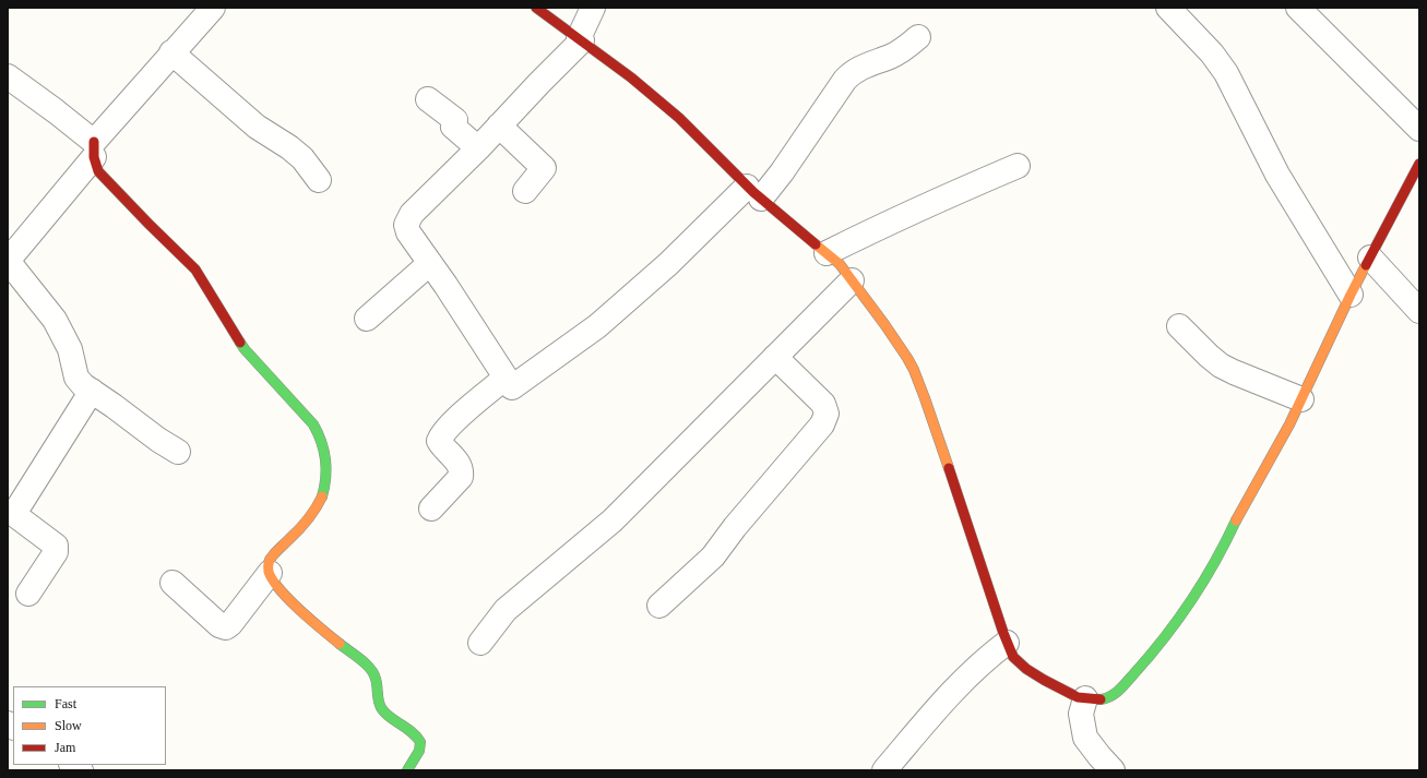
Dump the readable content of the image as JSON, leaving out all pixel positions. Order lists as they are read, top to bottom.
{
  "legend": ["Fast", "Slow", "Jam"]
}
